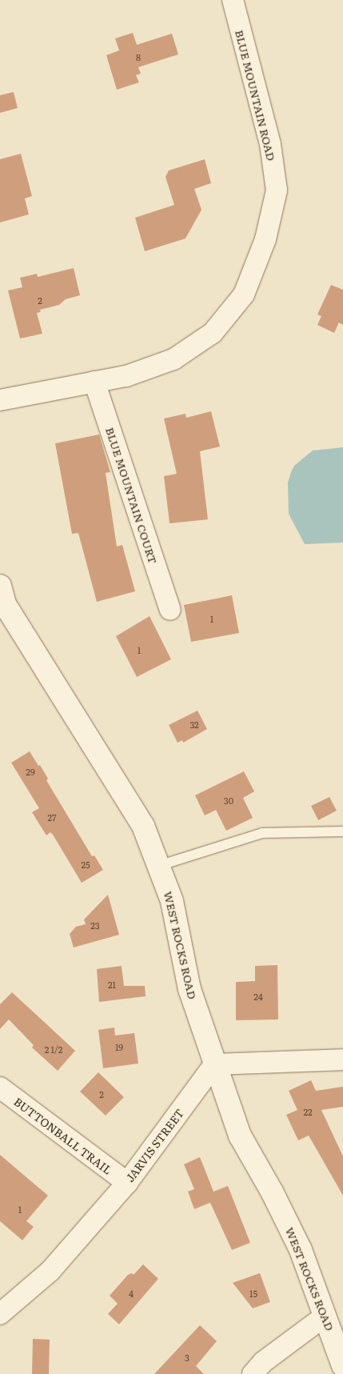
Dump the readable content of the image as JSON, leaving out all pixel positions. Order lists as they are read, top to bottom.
{
  "streets": {
    "main road": ["WEST ROCKS ROAD"],
    "street": [
      "BLUE MOUNTAIN ROAD",
      "BLUE MOUNTAIN COURT",
      "BUTTONBALL TRAIL",
      "JARVIS STREET"
    ]
  },
  "crossings": [
    ["BLUE MOUNTAIN ROAD", "BLUE MOUNTAIN COURT"],
    ["WEST ROCKS ROAD", "JARVIS STREET"],
    ["BUTTONBALL TRAIL", "JARVIS STREET"]
  ],
  "house_numbers": [
    "8",
    "2",
    "1",
    "1",
    "32",
    "29",
    "30",
    "27",
    "25",
    "23",
    "21",
    "24",
    "19",
    "2 1/2",
    "2",
    "22",
    "1",
    "4",
    "15",
    "3"
  ]
}
